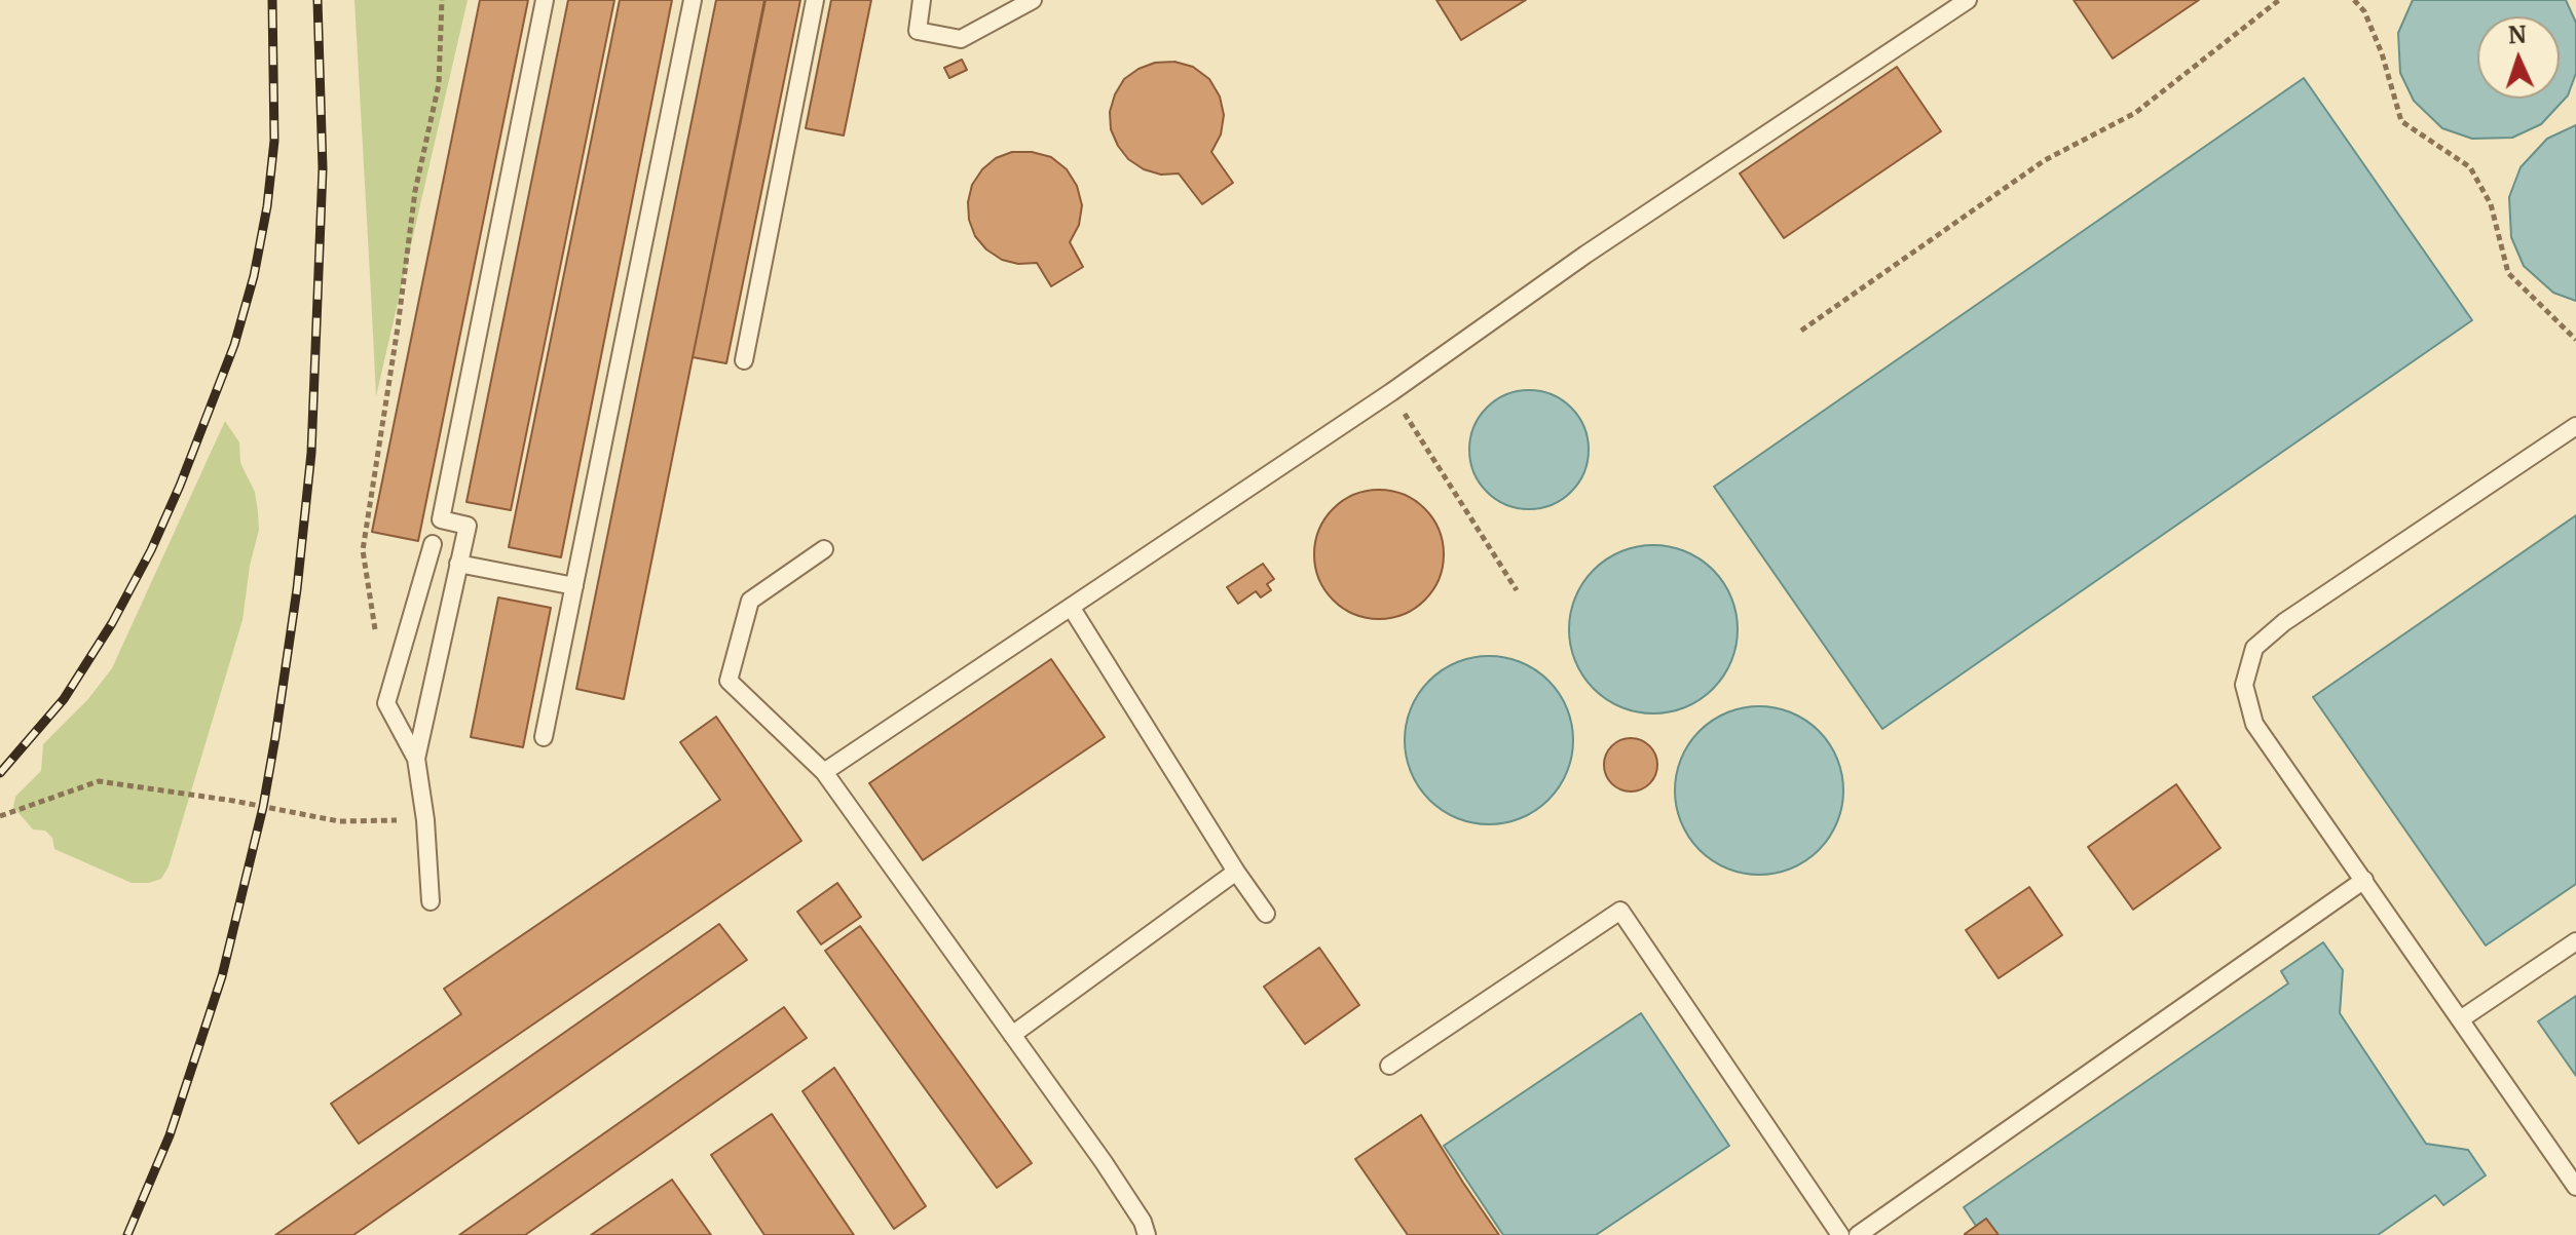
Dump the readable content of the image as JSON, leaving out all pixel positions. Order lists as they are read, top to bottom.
{
  "north": "top"
}
